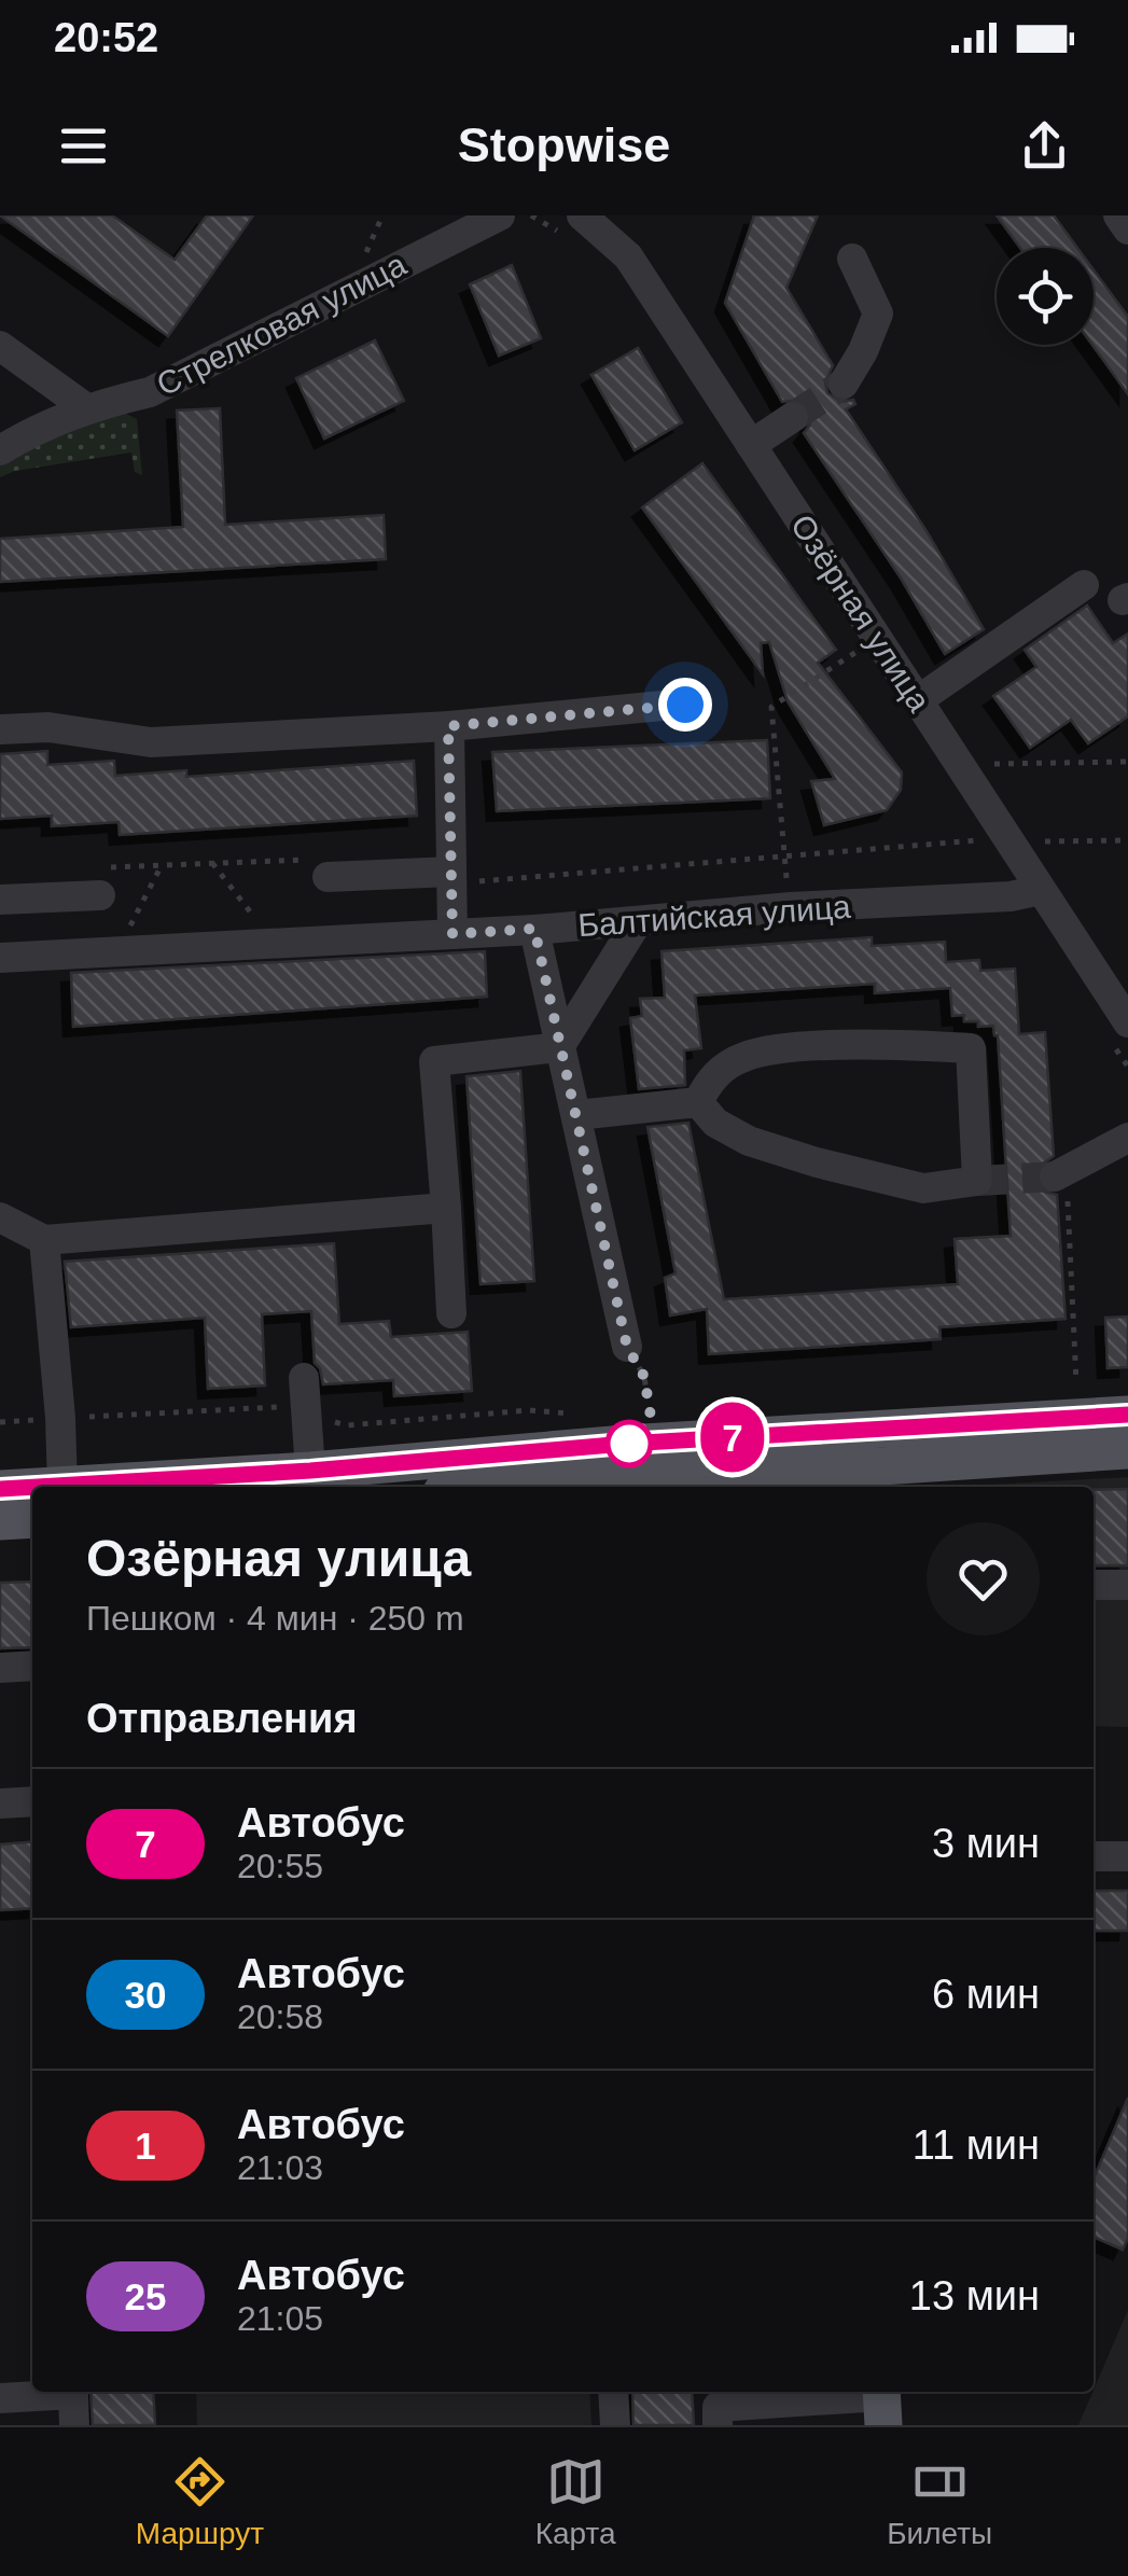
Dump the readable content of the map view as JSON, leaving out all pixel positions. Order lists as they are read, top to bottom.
{
  "streets": {
    "street": ["Стрелковая улица", "Озёрная улица", "Балтийская улица"]
  },
  "crossings": [
    ["Озёрная улица", "Балтийская улица"]
  ],
  "lines": ["bus line 7"],
  "page": {
    "status": "20:52",
    "header": "Stopwise",
    "on_map": "7",
    "heading": [
      ["Озёрная улица", "Пешком · 4 мин · 250 m"],
      "Отправления"
    ],
    "list": [
      {
        "mark": "7",
        "name": "Автобус",
        "note": "20:55",
        "value": "3 мин"
      },
      {
        "mark": "30",
        "name": "Автобус",
        "note": "20:58",
        "value": "6 мин"
      },
      {
        "mark": "1",
        "name": "Автобус",
        "note": "21:03",
        "value": "11 мин"
      },
      {
        "mark": "25",
        "name": "Автобус",
        "note": "21:05",
        "value": "13 мин"
      }
    ],
    "tabs": ["Маршрут", "Карта", "Билеты"]
  }
}
